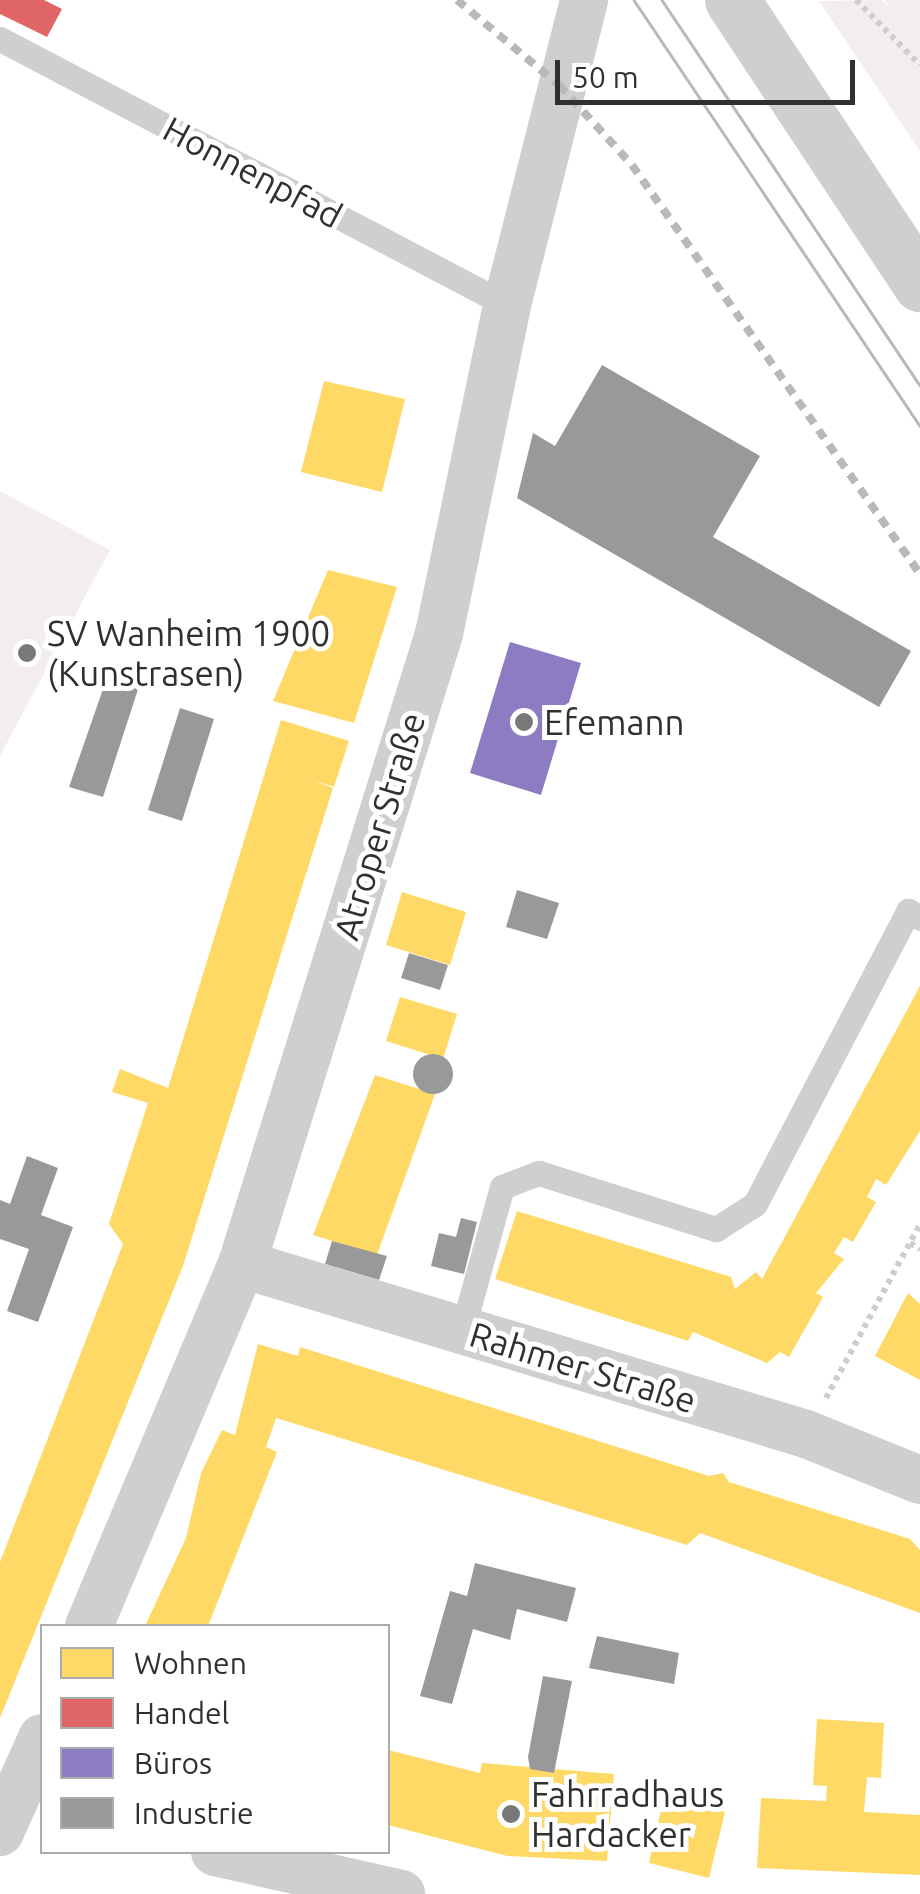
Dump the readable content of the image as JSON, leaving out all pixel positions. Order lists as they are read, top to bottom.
{
  "streets": {
    "street": ["Atroper Straße", "Rahmer Straße"],
    "lane": ["Honnenpfad"]
  },
  "crossings": [
    ["Honnenpfad", "Atroper Straße"],
    ["Atroper Straße", "Rahmer Straße"]
  ],
  "places": ["SV Wanheim 1900 (Kunstrasen)", "Efemann", "Fahrradhaus Hardacker"],
  "legend": [
    "Wohnen",
    "Handel",
    "Büros",
    "Industrie"
  ],
  "scale_bar": "50 m"
}
